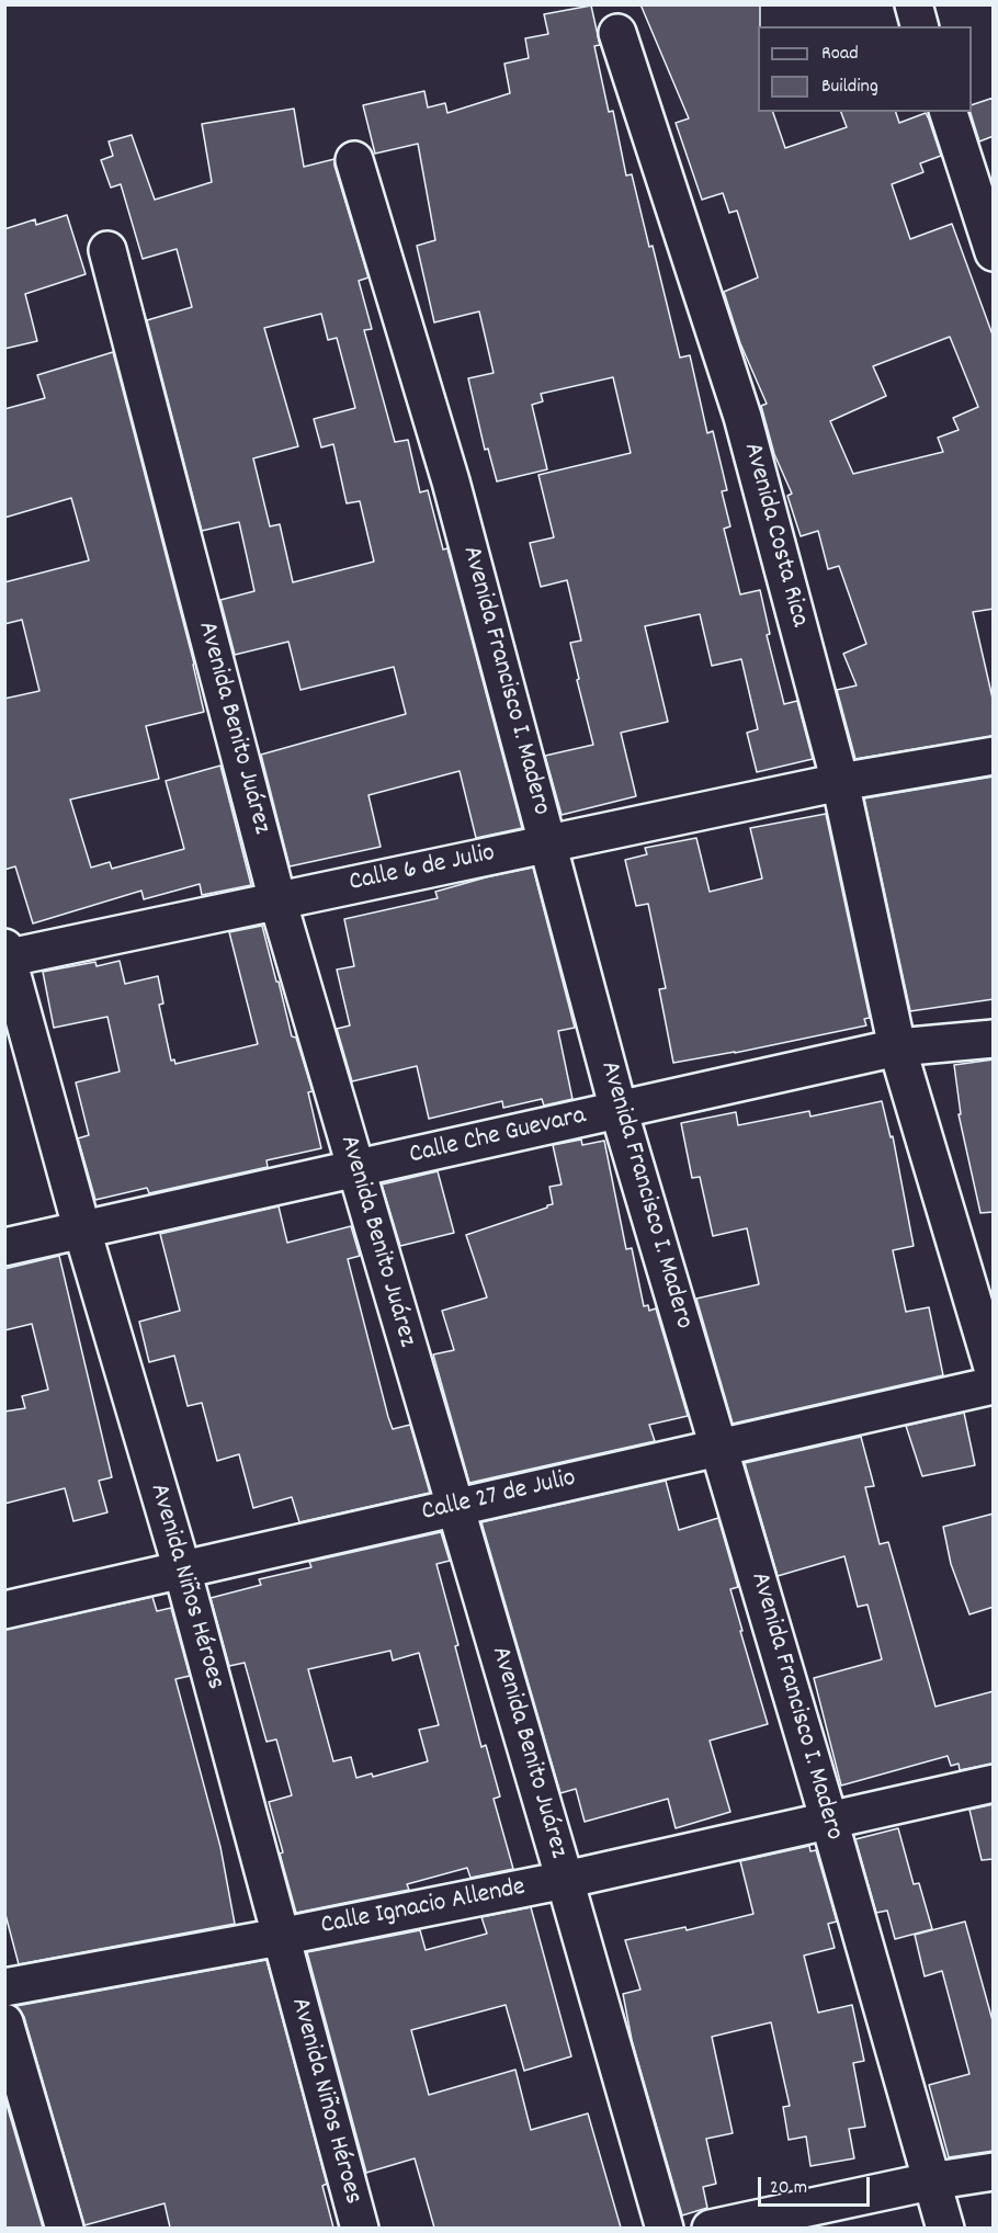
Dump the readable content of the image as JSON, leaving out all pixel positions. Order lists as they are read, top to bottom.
{
  "streets": {
    "street": [
      "Avenida Costa Rica",
      "Avenida Francisco I. Madero",
      "Avenida Benito Juárez",
      "Calle 6 de Julio",
      "Calle Che Guevara",
      "Calle 27 de Julio",
      "Avenida Niños Héroes",
      "Calle Ignacio Allende"
    ]
  },
  "crossings": [
    ["Avenida Costa Rica", "Calle 6 de Julio"],
    ["Avenida Costa Rica", "Calle Che Guevara"],
    ["Avenida Francisco I. Madero", "Calle 6 de Julio"],
    ["Avenida Francisco I. Madero", "Calle Che Guevara"],
    ["Avenida Francisco I. Madero", "Calle 27 de Julio"],
    ["Avenida Francisco I. Madero", "Calle Ignacio Allende"],
    ["Avenida Benito Juárez", "Calle 6 de Julio"],
    ["Avenida Benito Juárez", "Calle Che Guevara"],
    ["Avenida Benito Juárez", "Calle 27 de Julio"],
    ["Avenida Benito Juárez", "Calle Ignacio Allende"],
    ["Calle 6 de Julio", "Avenida Niños Héroes"],
    ["Calle Che Guevara", "Avenida Niños Héroes"],
    ["Calle 27 de Julio", "Avenida Niños Héroes"],
    ["Avenida Niños Héroes", "Calle Ignacio Allende"]
  ],
  "legend": ["Road", "Building"],
  "scale_bar": "20 m"
}
